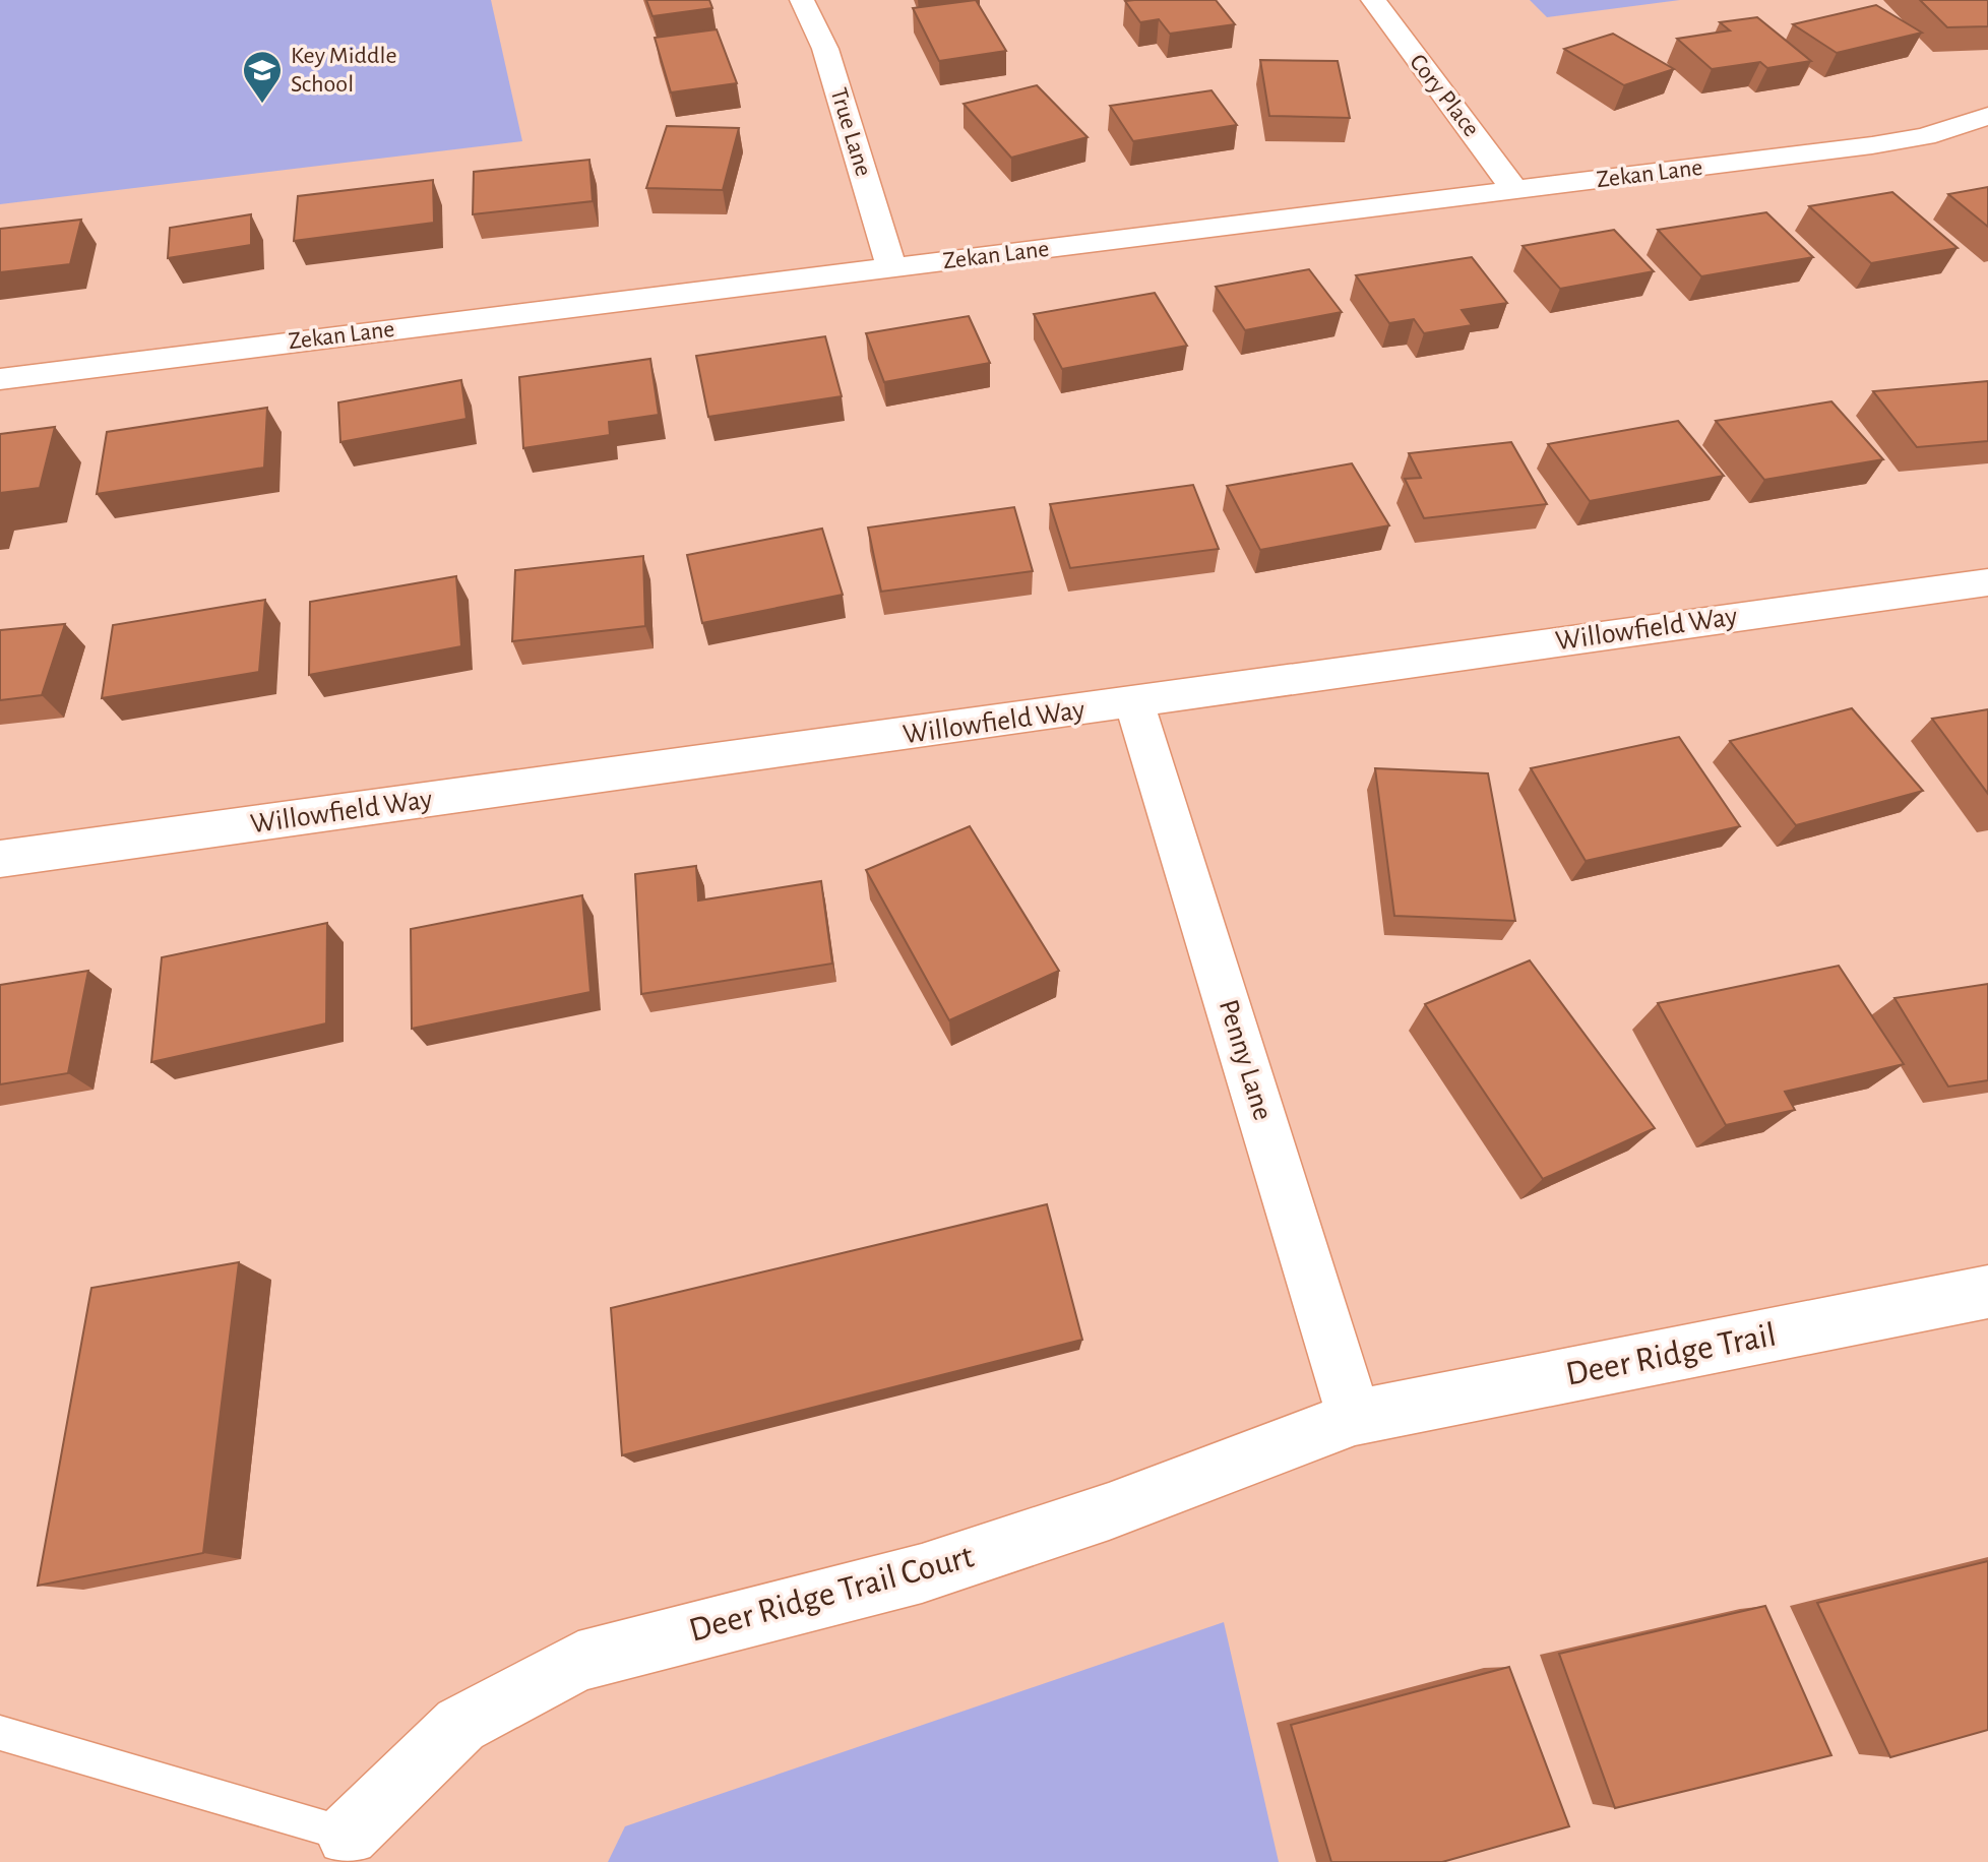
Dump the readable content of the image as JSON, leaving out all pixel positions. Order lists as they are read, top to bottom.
{
  "streets": {
    "street": [
      "Cory Place",
      "True Lane",
      "Zekan Lane",
      "Willowfield Way",
      "Penny Lane",
      "Deer Ridge Trail",
      "Deer Ridge Trail Court"
    ]
  },
  "crossings": [
    ["Cory Place", "Zekan Lane"],
    ["True Lane", "Zekan Lane"],
    ["Willowfield Way", "Penny Lane"],
    ["Penny Lane", "Deer Ridge Trail"],
    ["Penny Lane", "Deer Ridge Trail Court"],
    ["Deer Ridge Trail", "Deer Ridge Trail Court"]
  ],
  "places": {
    "school or university": ["Key Middle School"]
  }
}
